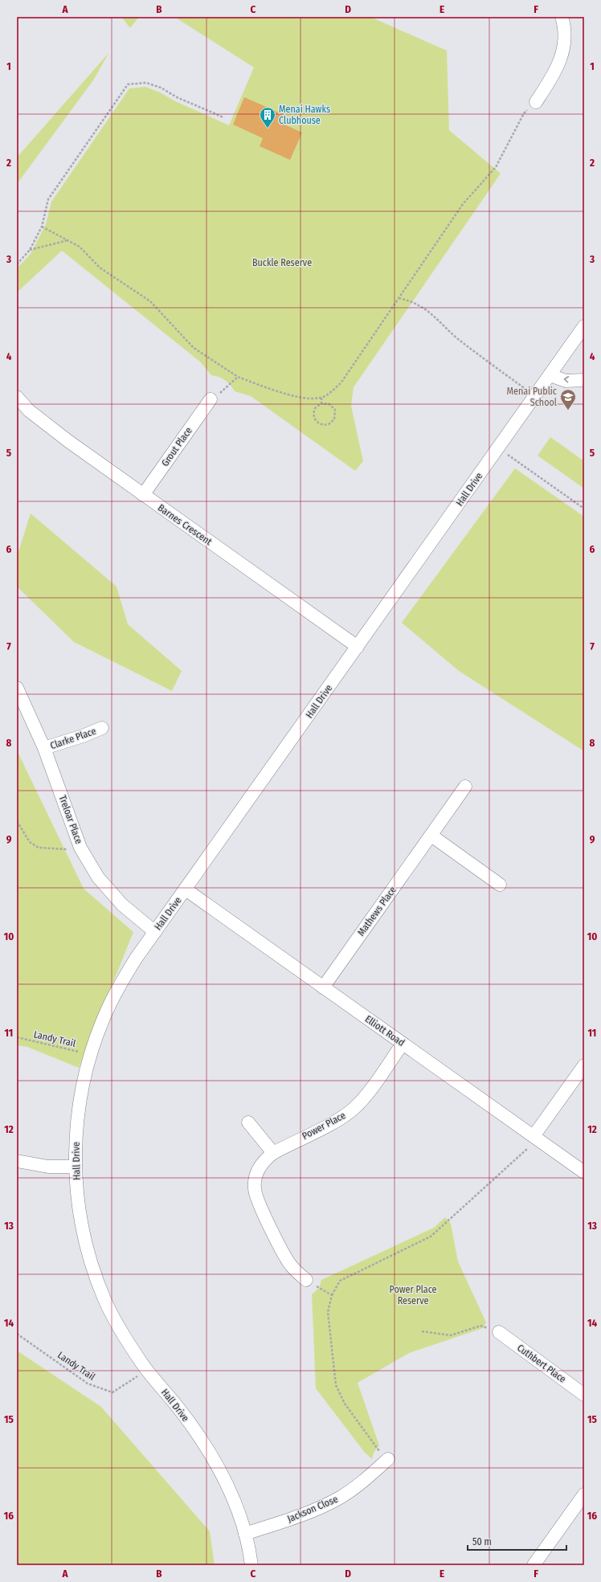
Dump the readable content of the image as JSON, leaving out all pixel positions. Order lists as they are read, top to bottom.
{
  "streets": {
    "street": [
      "Grout Place",
      "Hall Drive",
      "Barnes Crescent",
      "Clarke Place",
      "Treloar Place",
      "Mathews Place",
      "Elliott Road",
      "Power Place",
      "Cuthbert Place",
      "Jackson Close"
    ],
    "path": ["Landy Trail"]
  },
  "crossings": [
    ["Grout Place", "Barnes Crescent"],
    ["Hall Drive", "Barnes Crescent"],
    ["Hall Drive", "Treloar Place"],
    ["Hall Drive", "Elliott Road"],
    ["Hall Drive", "Landy Trail"],
    ["Hall Drive", "Jackson Close"],
    ["Clarke Place", "Treloar Place"],
    ["Mathews Place", "Elliott Road"],
    ["Elliott Road", "Power Place"]
  ],
  "parks": ["Buckle Reserve", "Power Place Reserve"],
  "places": {
    "building": ["Menai Hawks Clubhouse"],
    "school or university": ["Menai Public School"]
  },
  "scale_bar": "50 m",
  "grid": {
    "columns": [
      "A",
      "B",
      "C",
      "D",
      "E",
      "F"
    ],
    "rows": [
      "1",
      "2",
      "3",
      "4",
      "5",
      "6",
      "7",
      "8",
      "9",
      "10",
      "11",
      "12",
      "13",
      "14",
      "15",
      "16"
    ]
  }
}
